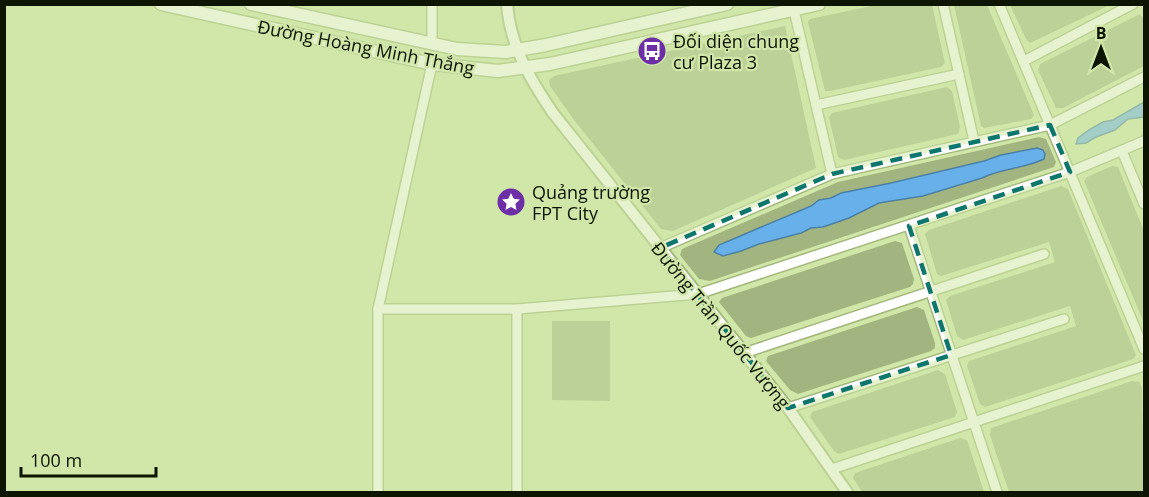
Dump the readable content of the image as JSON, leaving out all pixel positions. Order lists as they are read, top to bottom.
{
  "streets": {
    "main road": ["Đường Hoàng Minh Thắng"],
    "street": ["Đường Trần Quốc Vượng"]
  },
  "crossings": [
    ["Đường Hoàng Minh Thắng", "Đường Trần Quốc Vượng"]
  ],
  "places": {
    "bus stop": ["Đối diện chung cư Plaza 3"],
    "place": ["Quảng trường FPT City"]
  },
  "scale_bar": "100 m",
  "north": "top"
}
